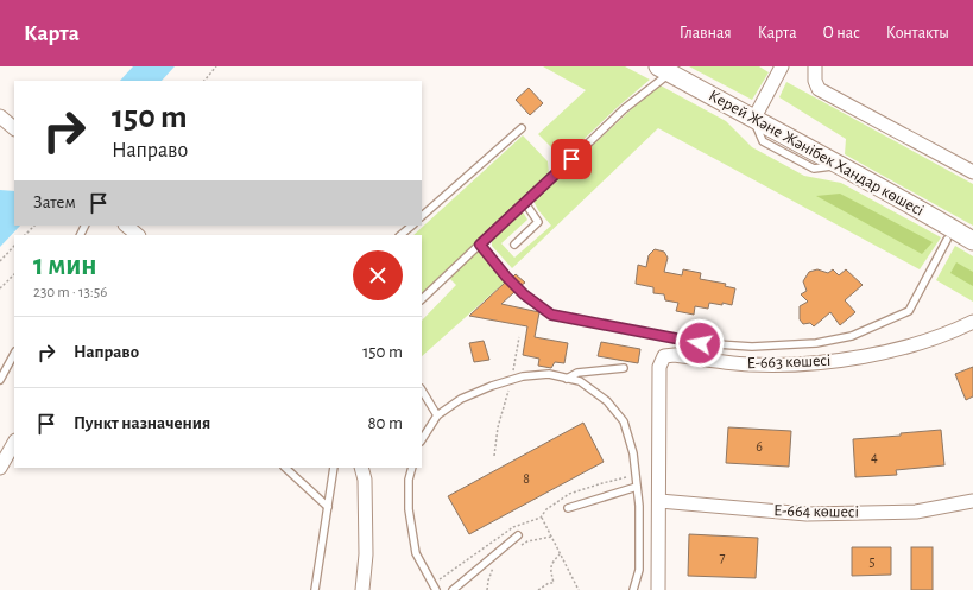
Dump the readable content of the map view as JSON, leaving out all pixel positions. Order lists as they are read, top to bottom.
{
  "streets": {
    "main road": ["Керей Және Жәнібек Хандар көшесі"],
    "street": ["Е-663 көшесі", "Е-664 көшесі"]
  },
  "crossings": [
    ["Е-663 көшесі", "Е-664 көшесі"]
  ],
  "house_numbers": [
    "6",
    "4",
    "8",
    "7",
    "5"
  ],
  "page": {
    "header": "Карта",
    "nav": [
      "Главная",
      "Карта",
      "О нас",
      "Контакты"
    ],
    "turn": ["150 m", "Направо"],
    "then": "Затем",
    "heading": ["1 мин", "230 m · 13:56"],
    "list": [
      {
        "name": "Направо",
        "value": "150 m"
      },
      {
        "name": "Пункт назначения",
        "value": "80 m"
      }
    ]
  }
}
